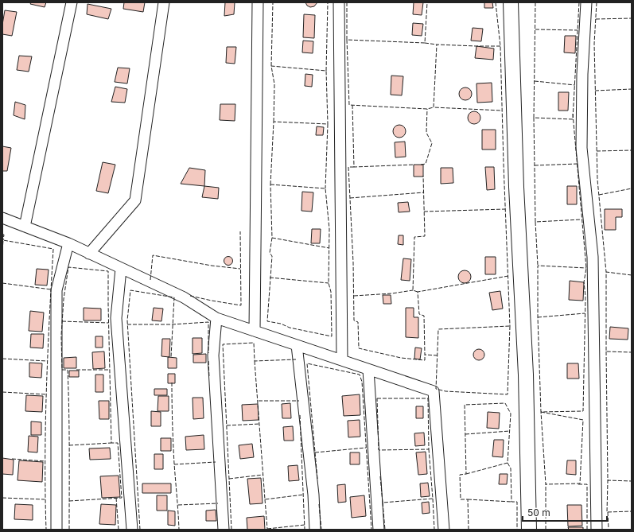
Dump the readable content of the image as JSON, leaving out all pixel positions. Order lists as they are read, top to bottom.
{
  "scale_bar": "50 m"
}
